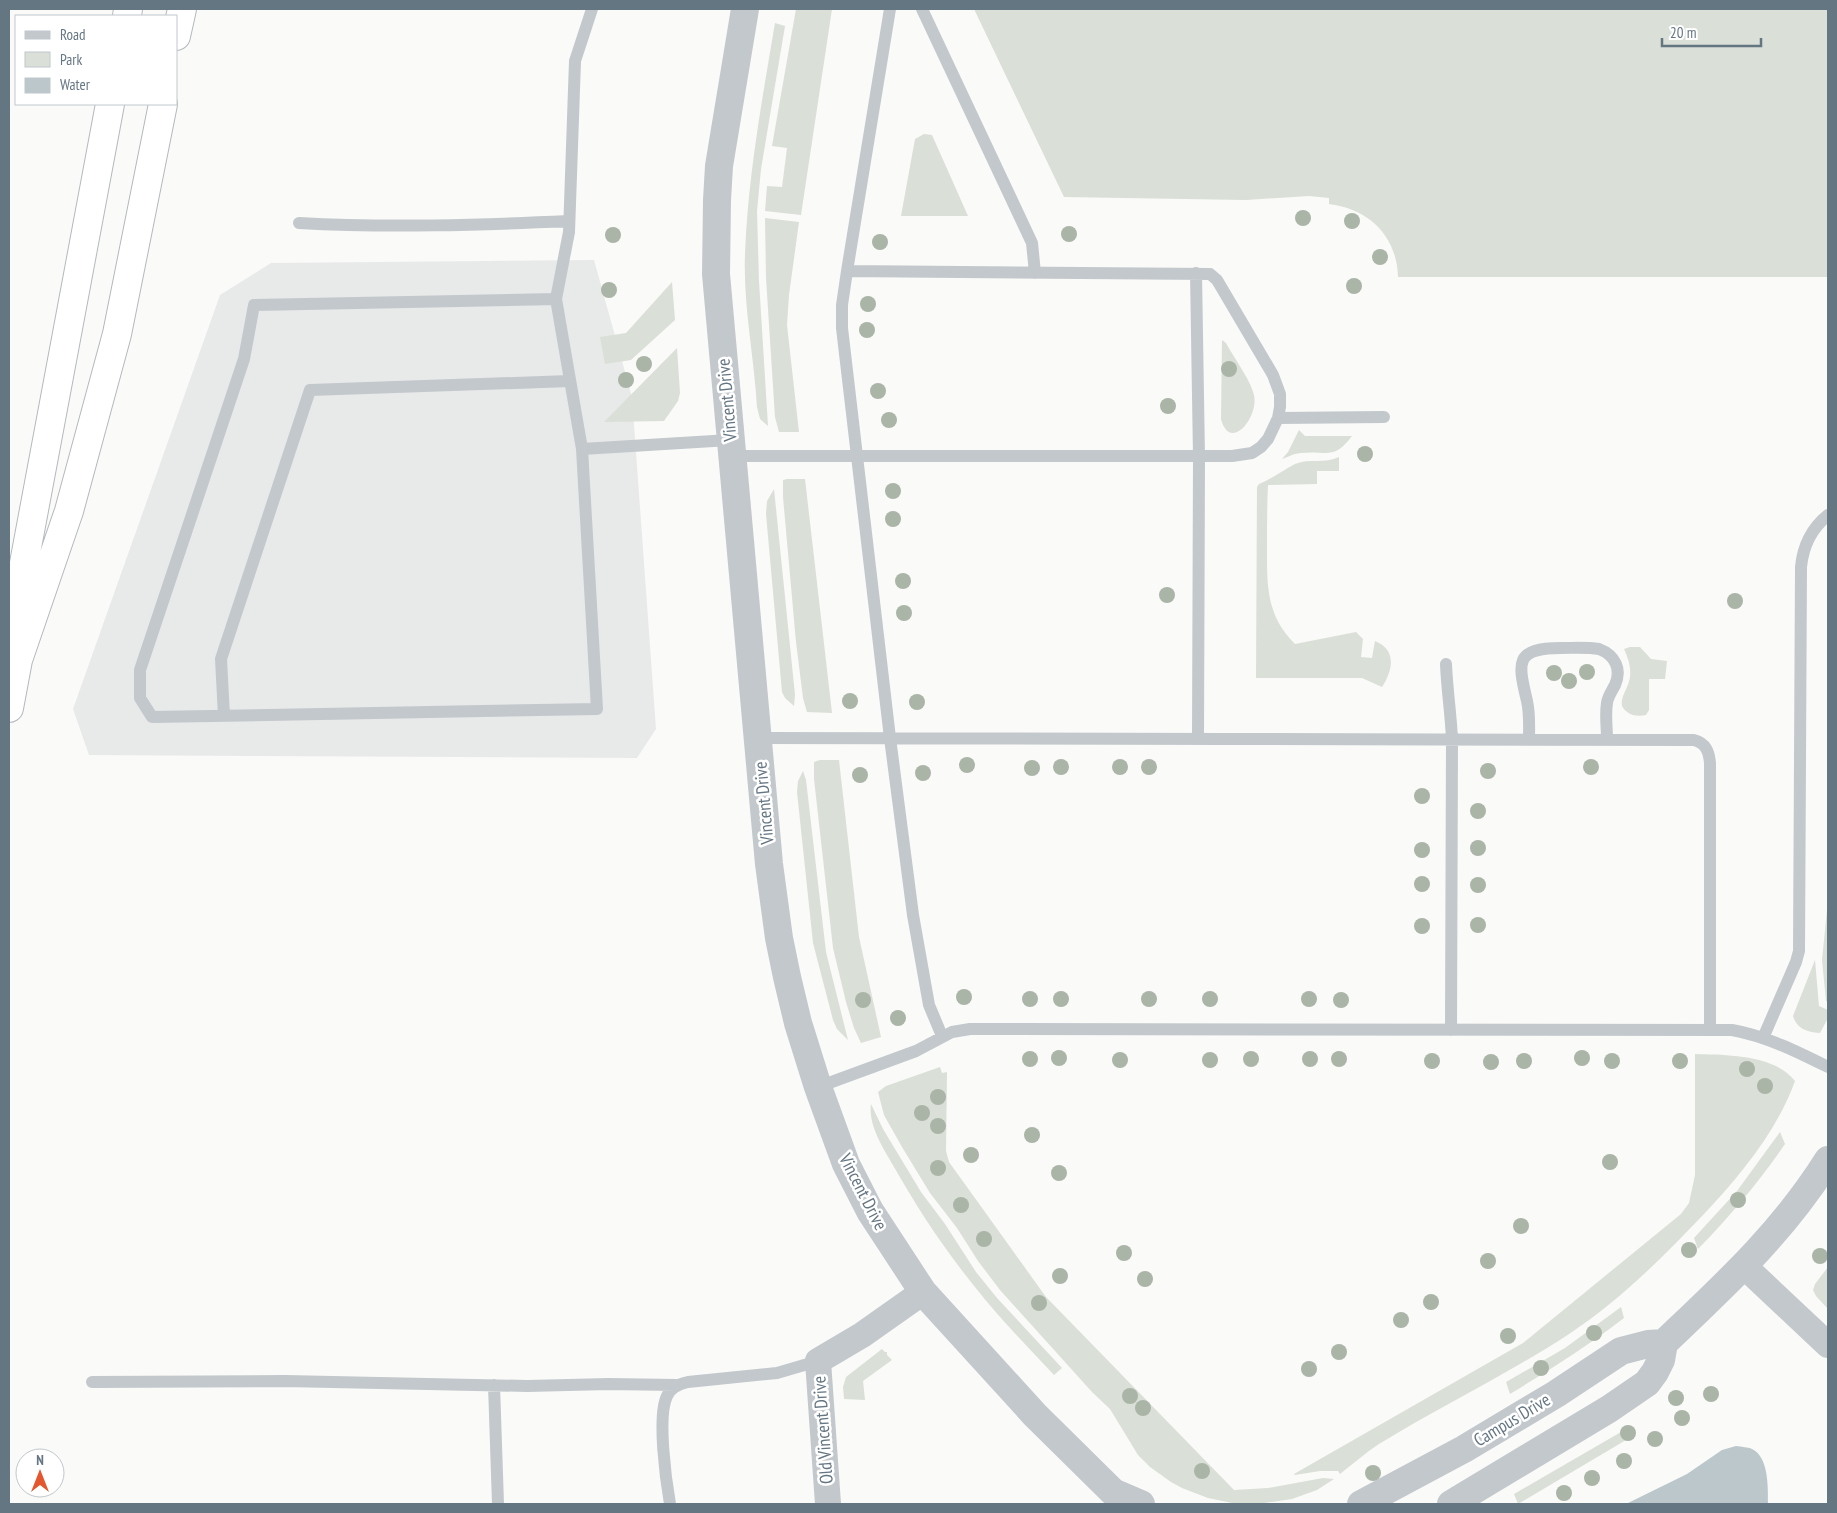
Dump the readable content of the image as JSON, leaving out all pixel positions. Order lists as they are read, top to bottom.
{
  "streets": {
    "street": ["Vincent Drive", "Campus Drive", "Old Vincent Drive"]
  },
  "crossings": [
    ["Vincent Drive", "Old Vincent Drive"]
  ],
  "legend": ["Road", "Park", "Water"],
  "scale_bar": "20 m",
  "north": "top"
}
